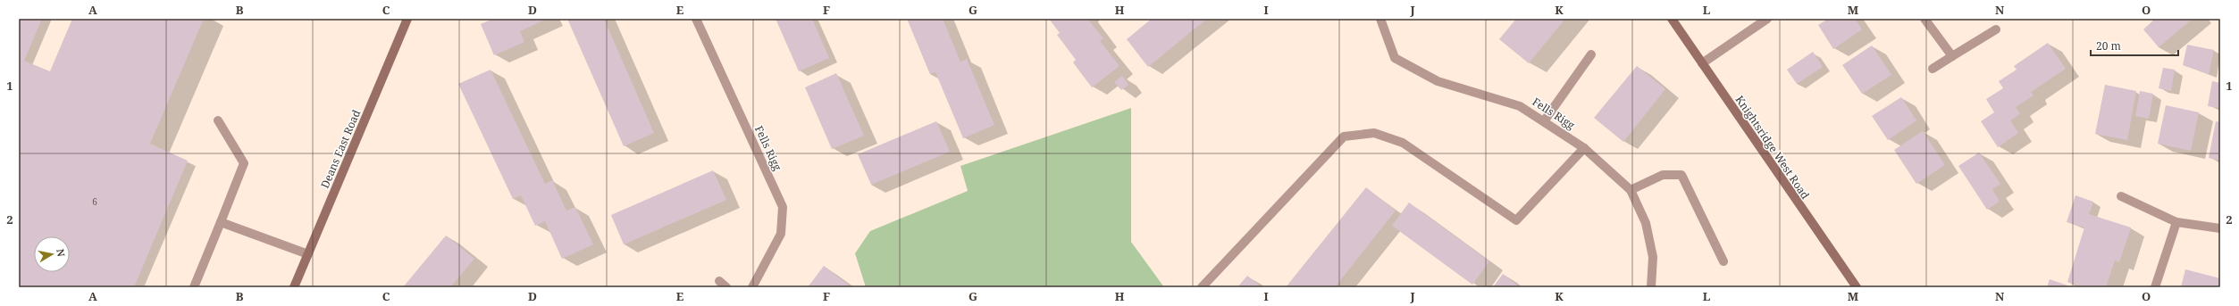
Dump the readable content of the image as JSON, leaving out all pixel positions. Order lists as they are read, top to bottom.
{
  "streets": {
    "street": ["Fells Rigg", "Knightsridge West Road", "Deans East Road"]
  },
  "house_numbers": ["6"],
  "scale_bar": "20 m",
  "north": "right",
  "grid": {
    "columns": [
      "A",
      "B",
      "C",
      "D",
      "E",
      "F",
      "G",
      "H",
      "I",
      "J",
      "K",
      "L",
      "M",
      "N",
      "O"
    ],
    "rows": ["1", "2"]
  }
}
